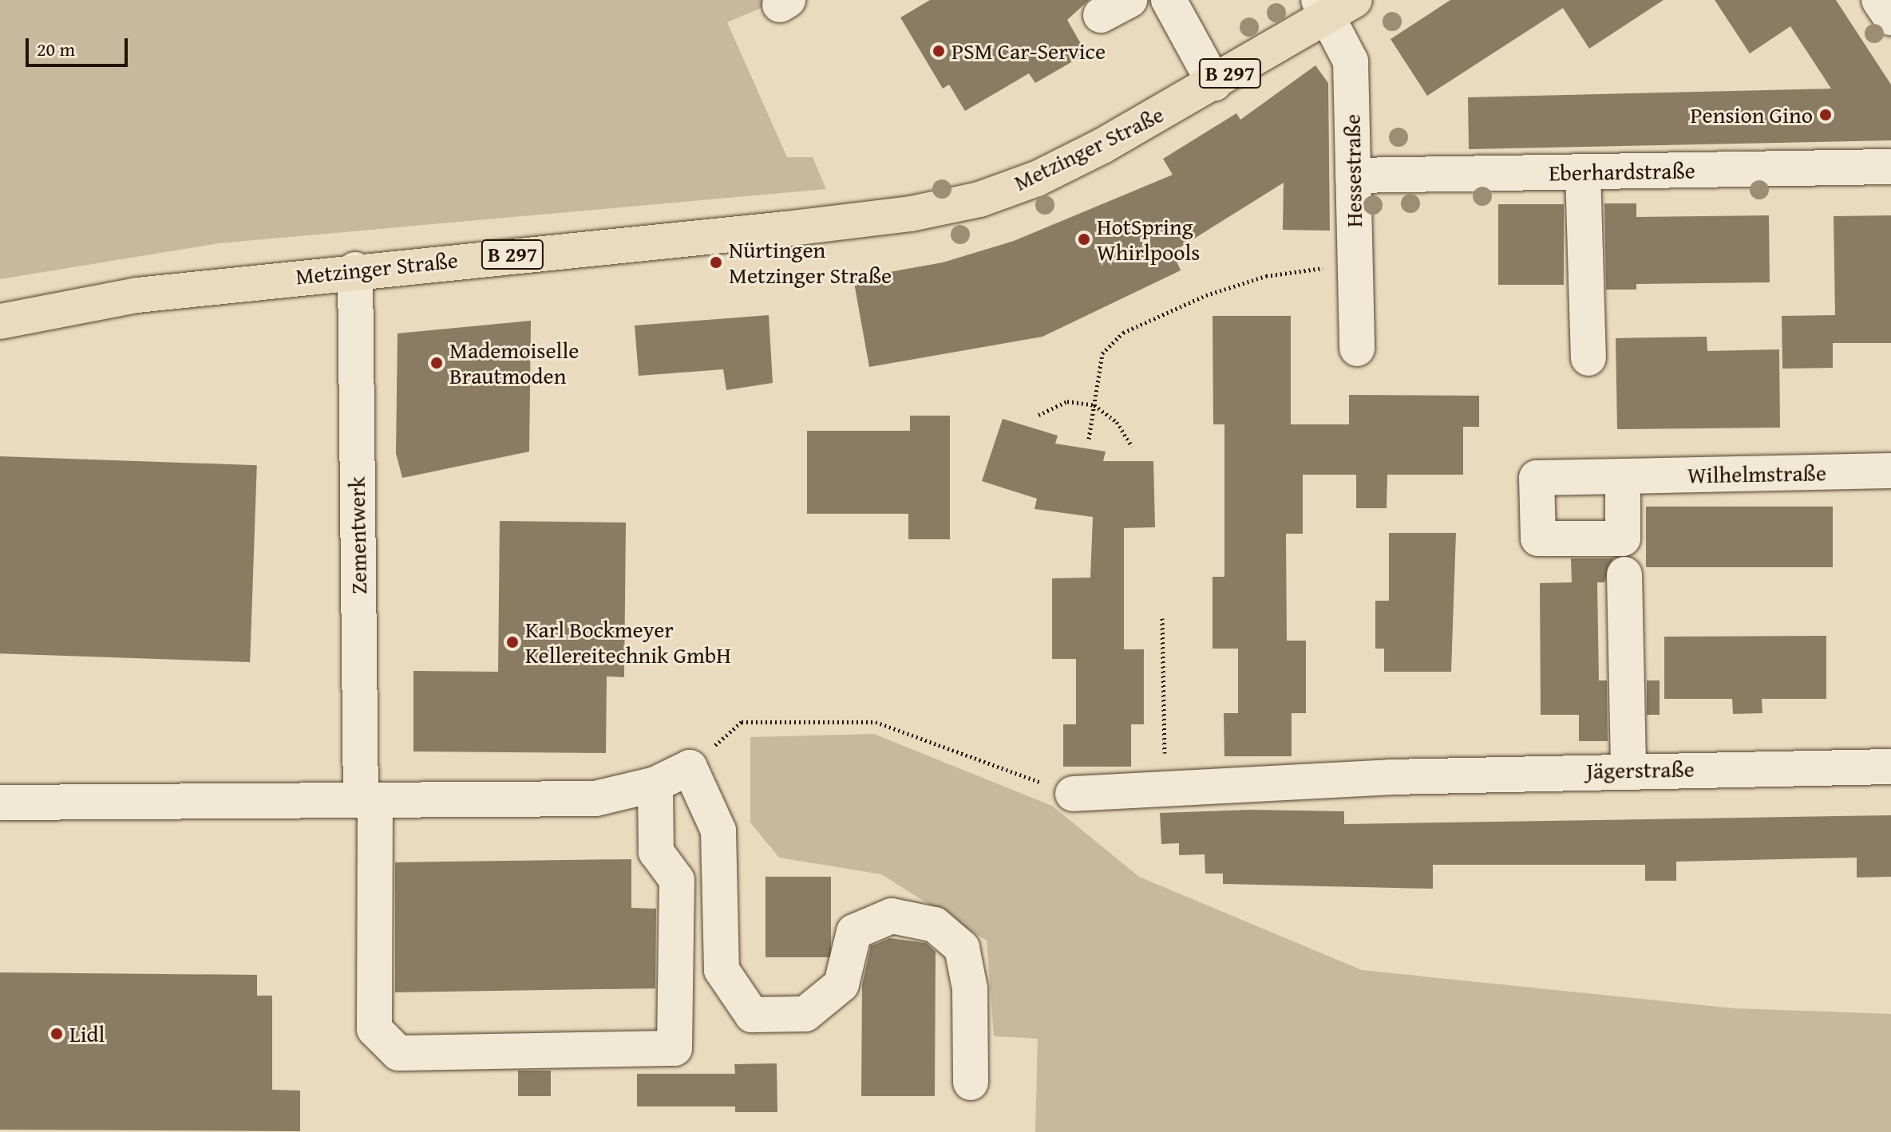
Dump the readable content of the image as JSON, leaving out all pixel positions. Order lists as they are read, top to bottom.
{
  "streets": {
    "main road": ["B 297", "Metzinger Straße"],
    "street": [
      "Hessestraße",
      "Eberhardstraße",
      "Wilhelmstraße",
      "Zementwerk",
      "Jägerstraße"
    ]
  },
  "crossings": [
    ["Metzinger Straße", "Hessestraße"],
    ["Metzinger Straße", "Zementwerk"],
    ["Hessestraße", "Eberhardstraße"]
  ],
  "places": [
    "PSM Car-Service",
    "Pension Gino",
    "HotSpring Whirlpools",
    "Nürtingen Metzinger Straße",
    "Mademoiselle Brautmoden",
    "Karl Bockmeyer Kellereitechnik GmbH",
    "Lidl"
  ],
  "scale_bar": "20 m"
}
